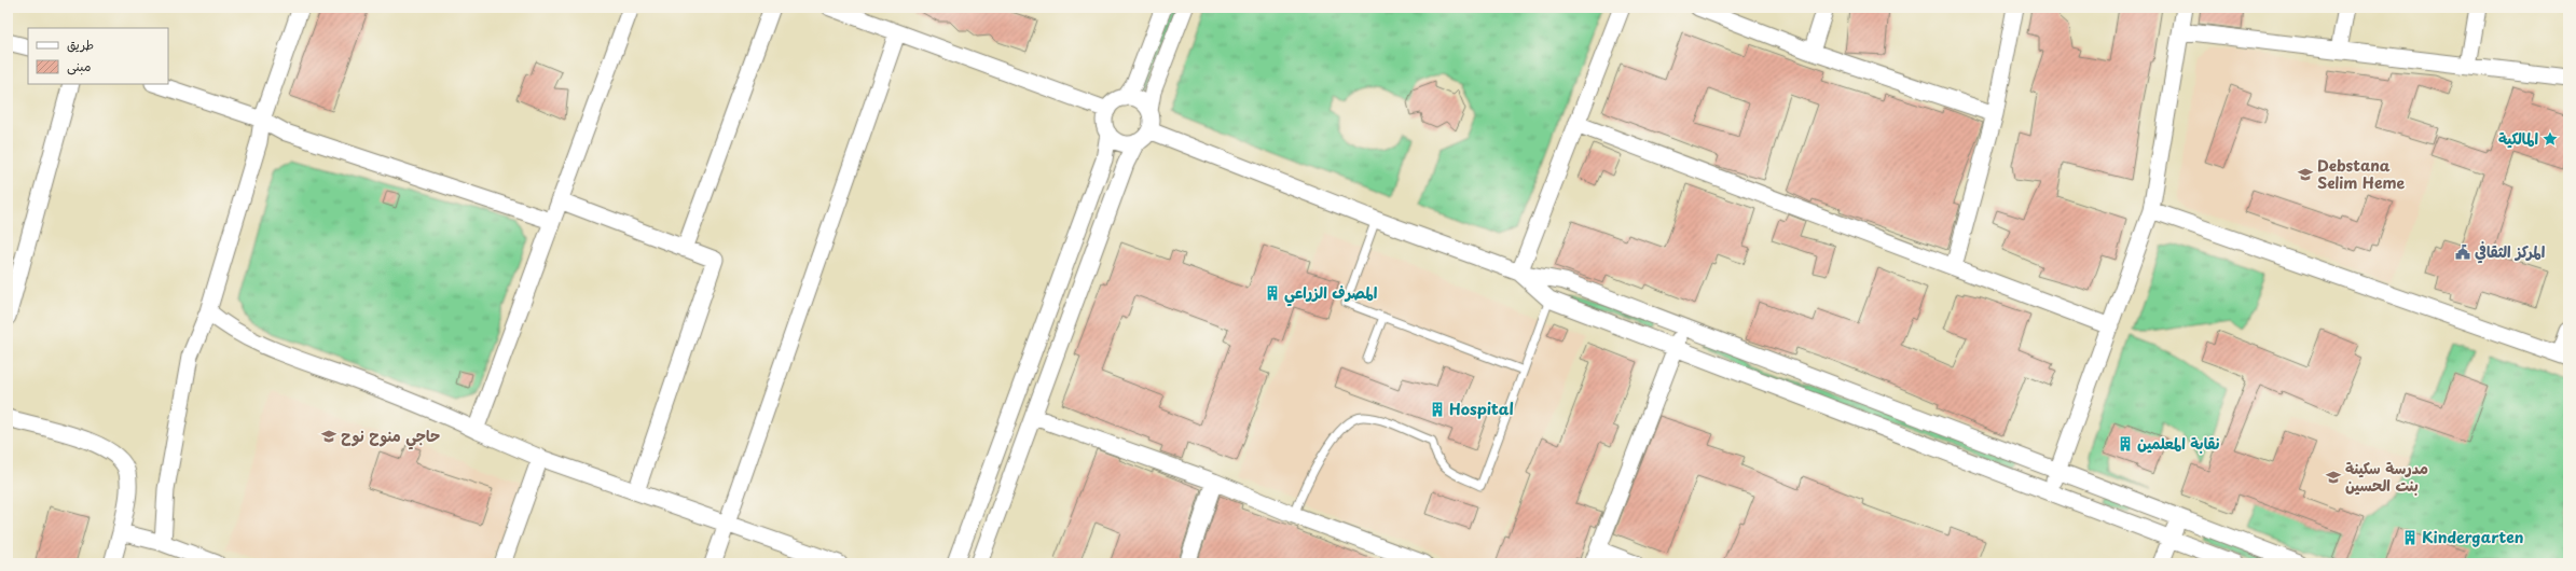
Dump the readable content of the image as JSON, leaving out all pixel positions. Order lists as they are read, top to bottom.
{
  "places": {
    "place": ["المالكية"],
    "school or university": ["Debstana Selim Heme", "حاجي منوح نوح", "مدرسة سكينة بنت الحسين"],
    "public building": ["المركز الثقافي"],
    "building": [
      "المصرف الزراعي",
      "Hospital",
      "نقابة المعلمين",
      "Kindergarten"
    ]
  },
  "legend": ["طريق", "مبنى"]
}
